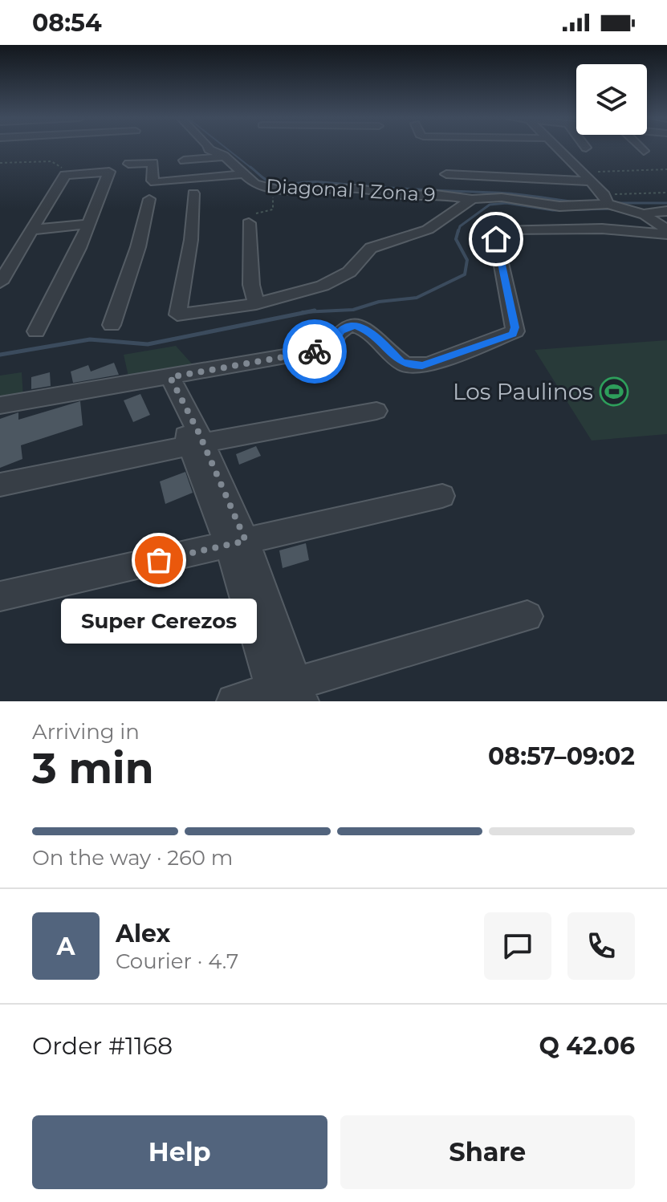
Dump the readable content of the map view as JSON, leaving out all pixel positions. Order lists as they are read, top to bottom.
{
  "streets": {
    "street": ["Diagonal 1 Zona 9"]
  },
  "places": {
    "sports": ["Los Paulinos"],
    "other": ["Super Cerezos"]
  },
  "page": {
    "status": "08:54",
    "bubble": "Super Cerezos",
    "heading": ["3 min", "Arriving in", "08:57–09:02"],
    "panel": [
      "Alex",
      "Courier · 4.7",
      "Order #1168",
      "Q 42.06"
    ],
    "bar": "On the way · 260 m",
    "round": "A",
    "buttons": ["Help", "Share"]
  }
}
